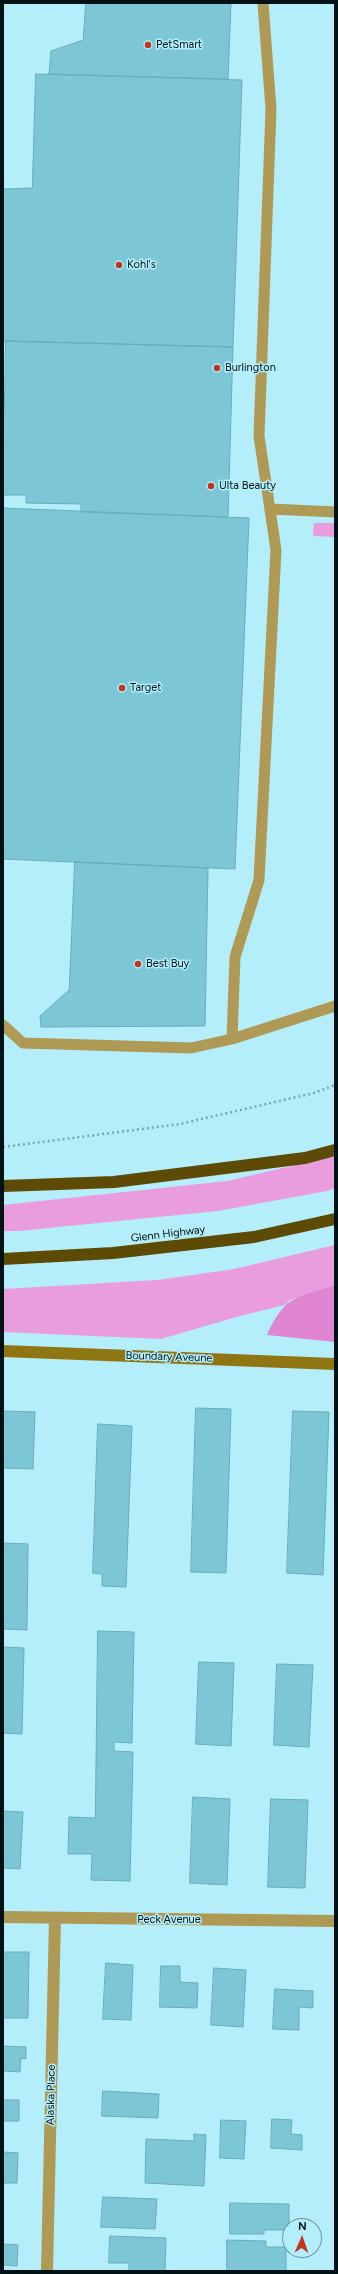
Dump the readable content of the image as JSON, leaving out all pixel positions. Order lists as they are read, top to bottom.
{
  "streets": {
    "highway": ["Glenn Highway"],
    "street": ["Boundary Aveune", "Peck Avenue", "Alaska Place"]
  },
  "crossings": [
    ["Peck Avenue", "Alaska Place"]
  ],
  "places": [
    "PetSmart",
    "Kohl's",
    "Burlington",
    "Ulta Beauty",
    "Target",
    "Best Buy"
  ],
  "north": "top"
}
